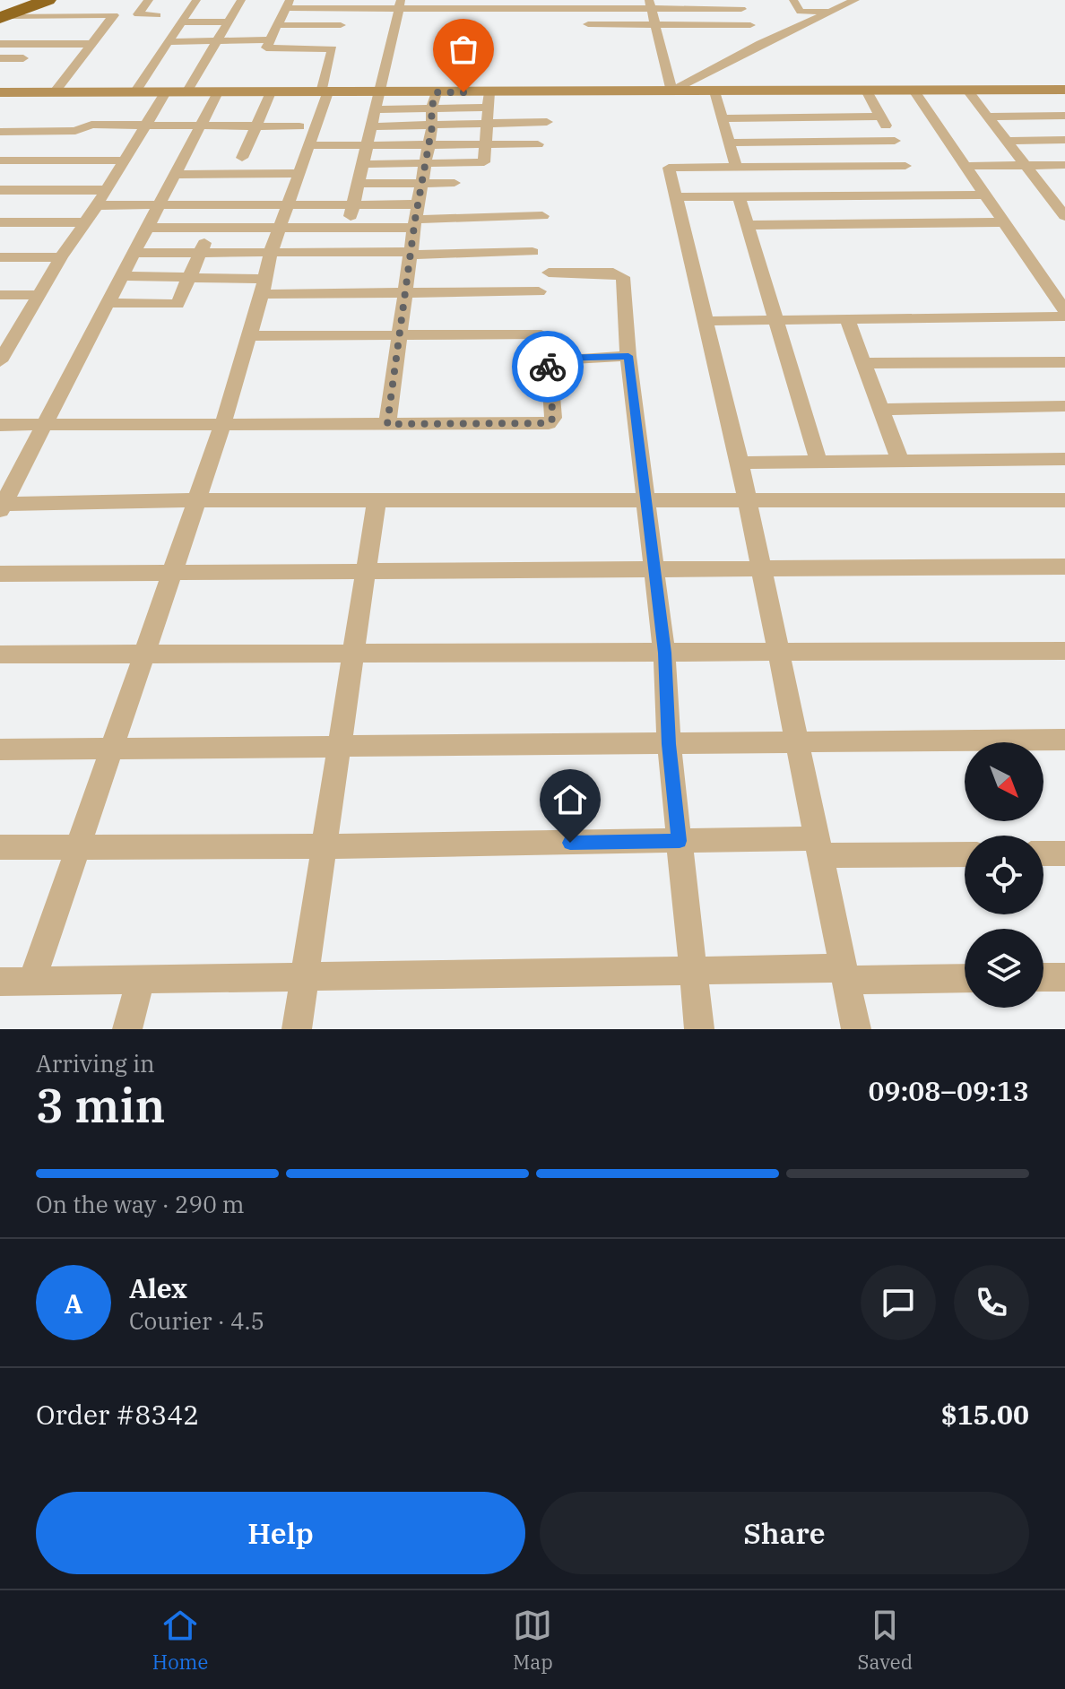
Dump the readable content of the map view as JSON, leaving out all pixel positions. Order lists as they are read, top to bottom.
{
  "north": "bottom right",
  "page": {
    "heading": ["3 min", "Arriving in", "09:08–09:13"],
    "panel": [
      "Alex",
      "Courier · 4.5",
      "Order #8342",
      "$15.00"
    ],
    "bar": "On the way · 290 m",
    "round": "A",
    "buttons": ["Help", "Share"],
    "tabs": ["Home", "Map", "Saved"]
  }
}
